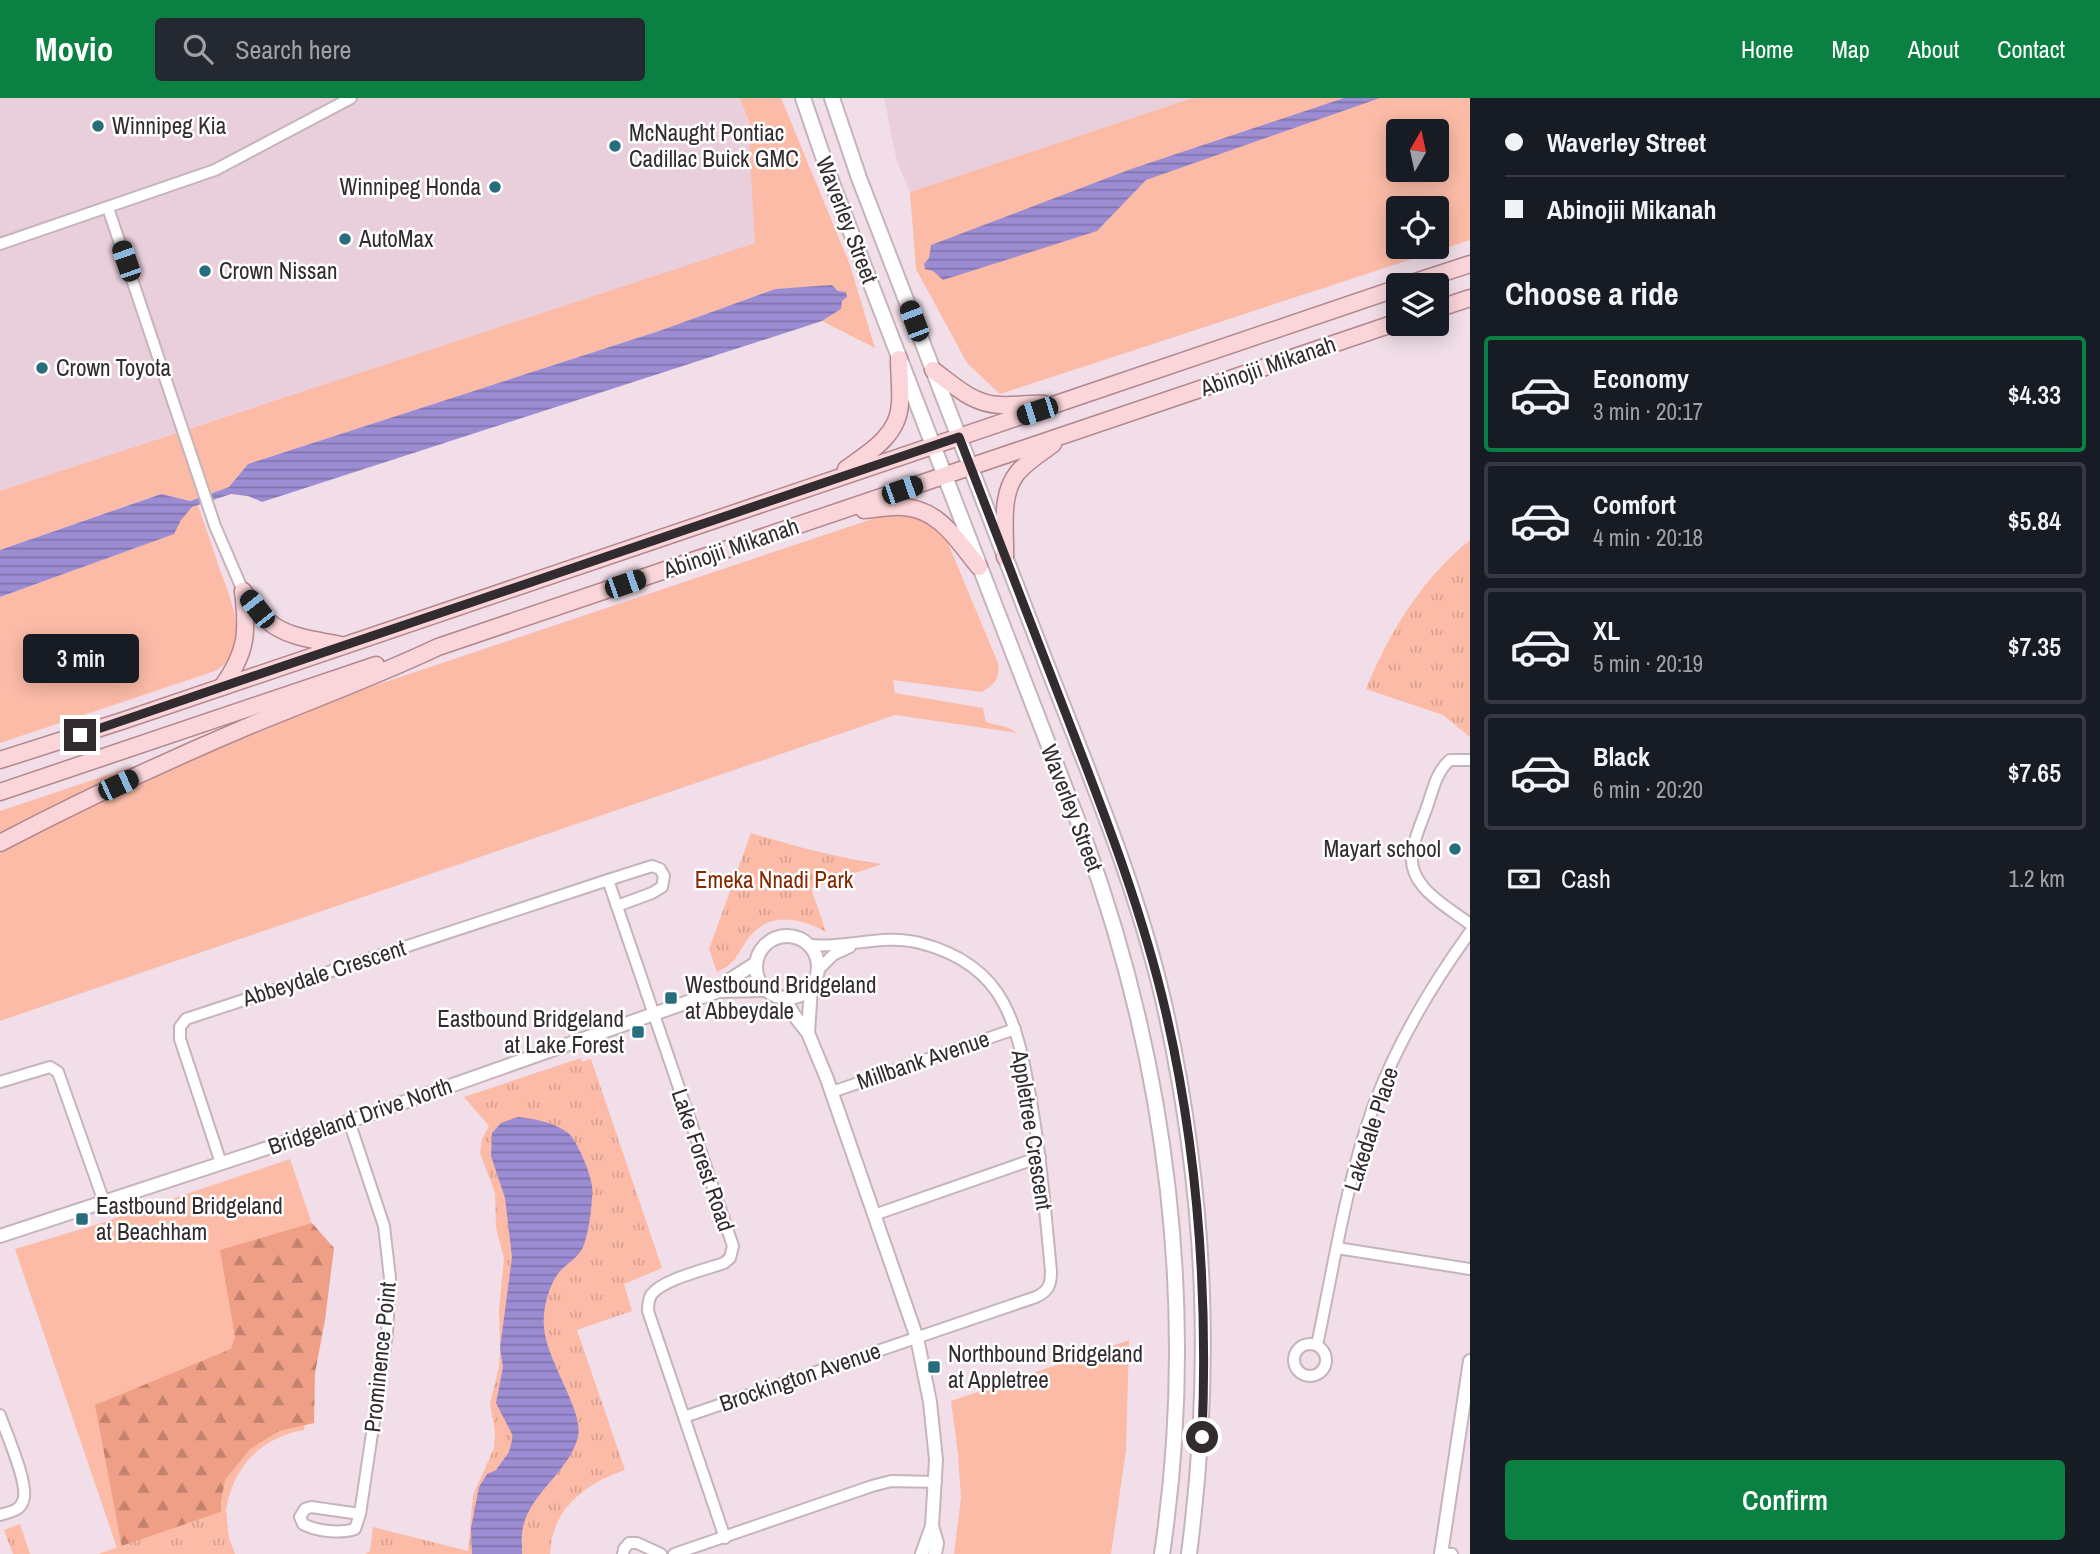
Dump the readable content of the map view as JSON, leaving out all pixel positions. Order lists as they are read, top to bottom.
{
  "streets": {
    "main road": ["Waverley Street", "Abinojii Mikanah"],
    "street": [
      "Abbeydale Crescent",
      "Millbank Avenue",
      "Bridgeland Drive North",
      "Lakedale Place",
      "Appletree Crescent",
      "Lake Forest Road",
      "Prominence Point",
      "Brockington Avenue"
    ]
  },
  "crossings": [
    ["Waverley Street", "Abinojii Mikanah"],
    ["Abbeydale Crescent", "Bridgeland Drive North"],
    ["Millbank Avenue", "Appletree Crescent"],
    ["Bridgeland Drive North", "Appletree Crescent"],
    ["Bridgeland Drive North", "Lake Forest Road"],
    ["Bridgeland Drive North", "Prominence Point"],
    ["Appletree Crescent", "Brockington Avenue"],
    ["Lake Forest Road", "Brockington Avenue"]
  ],
  "parks": ["Emeka Nnadi Park"],
  "places": {
    "other": [
      "Winnipeg Kia",
      "McNaught Pontiac Cadillac Buick GMC",
      "Winnipeg Honda",
      "AutoMax",
      "Crown Nissan",
      "Crown Toyota",
      "Mayart school"
    ],
    "transit": [
      "Westbound Bridgeland at Abbeydale",
      "Eastbound Bridgeland at Lake Forest",
      "Eastbound Bridgeland at Beachham",
      "Northbound Bridgeland at Appletree"
    ]
  },
  "north": "top",
  "page": {
    "header": "Movio",
    "search": "Search here",
    "nav": [
      "Home",
      "Map",
      "About",
      "Contact"
    ],
    "banner": ["Waverley Street", "Abinojii Mikanah"],
    "heading": "Choose a ride",
    "list": [
      {
        "name": "Economy",
        "note": "3 min · 20:17",
        "value": "$4.33"
      },
      {
        "name": "Comfort",
        "note": "4 min · 20:18",
        "value": "$5.84"
      },
      {
        "name": "XL",
        "note": "5 min · 20:19",
        "value": "$7.35"
      },
      {
        "name": "Black",
        "note": "6 min · 20:20",
        "value": "$7.65"
      }
    ],
    "bubble": "3 min",
    "pay": ["Cash", "1.2 km"],
    "buttons": "Confirm"
  }
}
